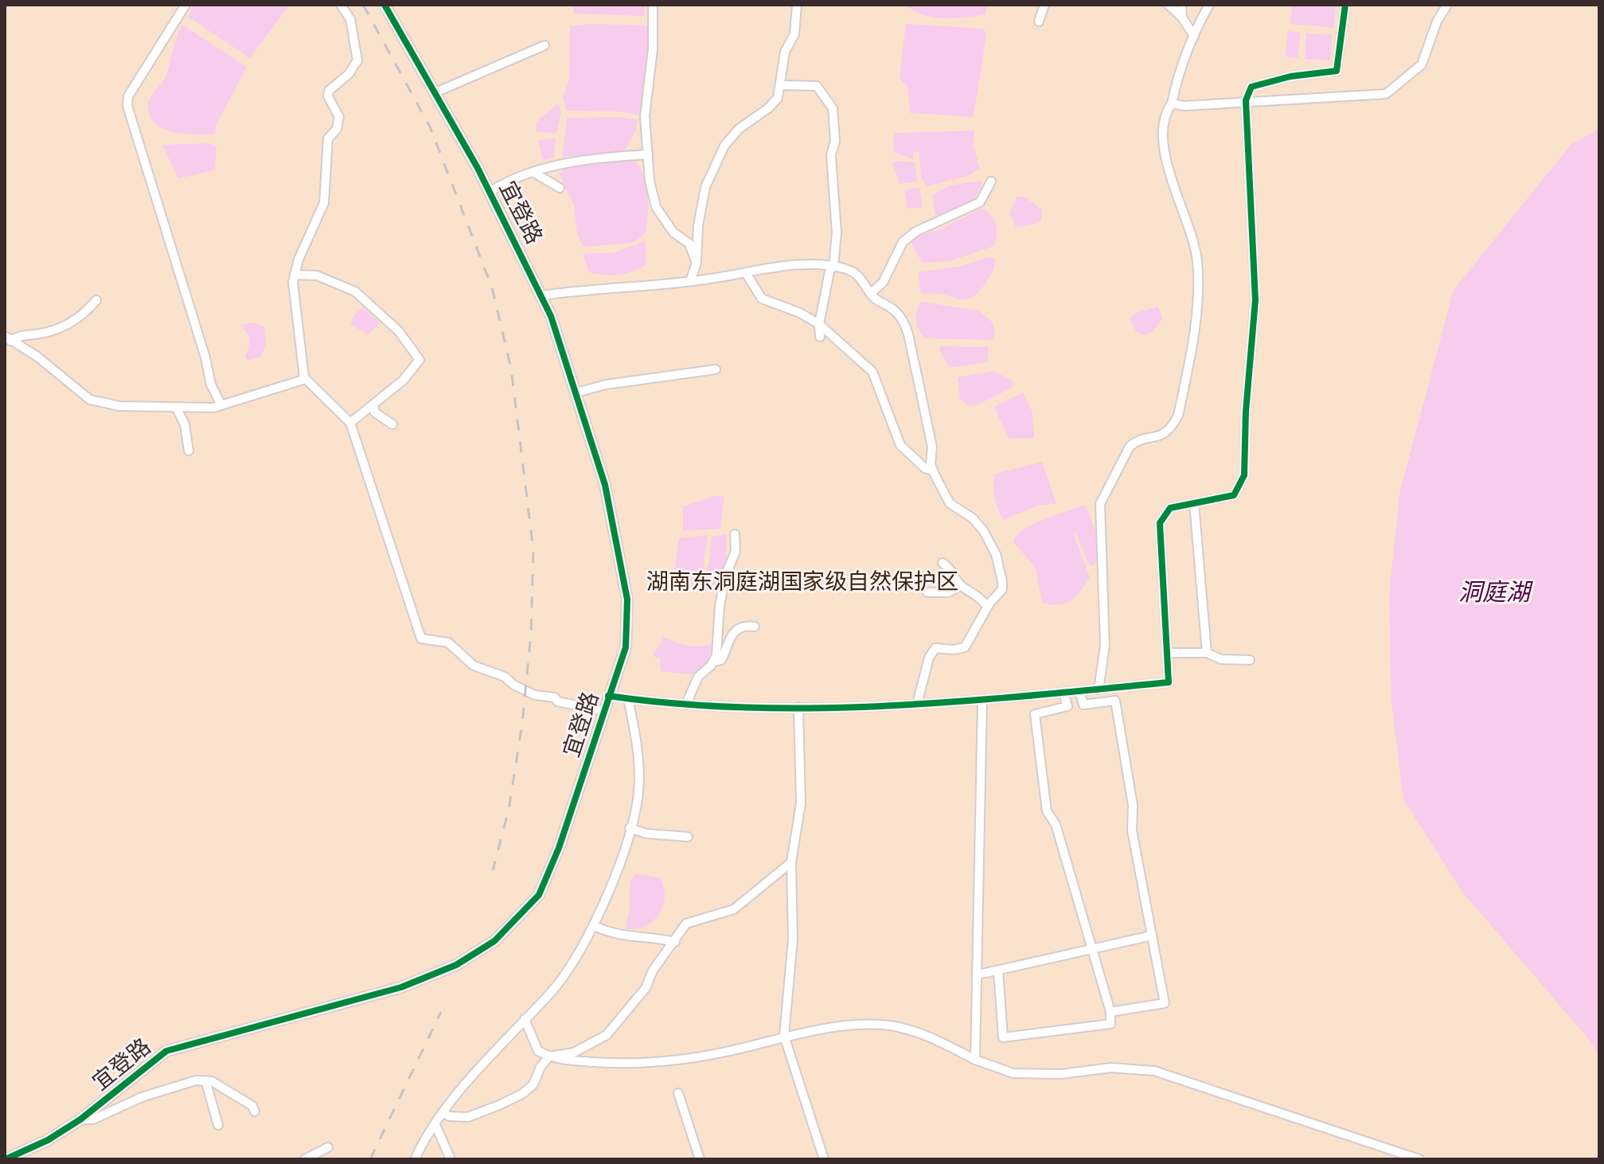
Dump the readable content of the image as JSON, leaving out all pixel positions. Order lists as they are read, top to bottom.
{
  "streets": {
    "street": ["宜登路"]
  },
  "water": ["洞庭湖"],
  "parks": ["湖南东洞庭湖国家级自然保护区"]
}
